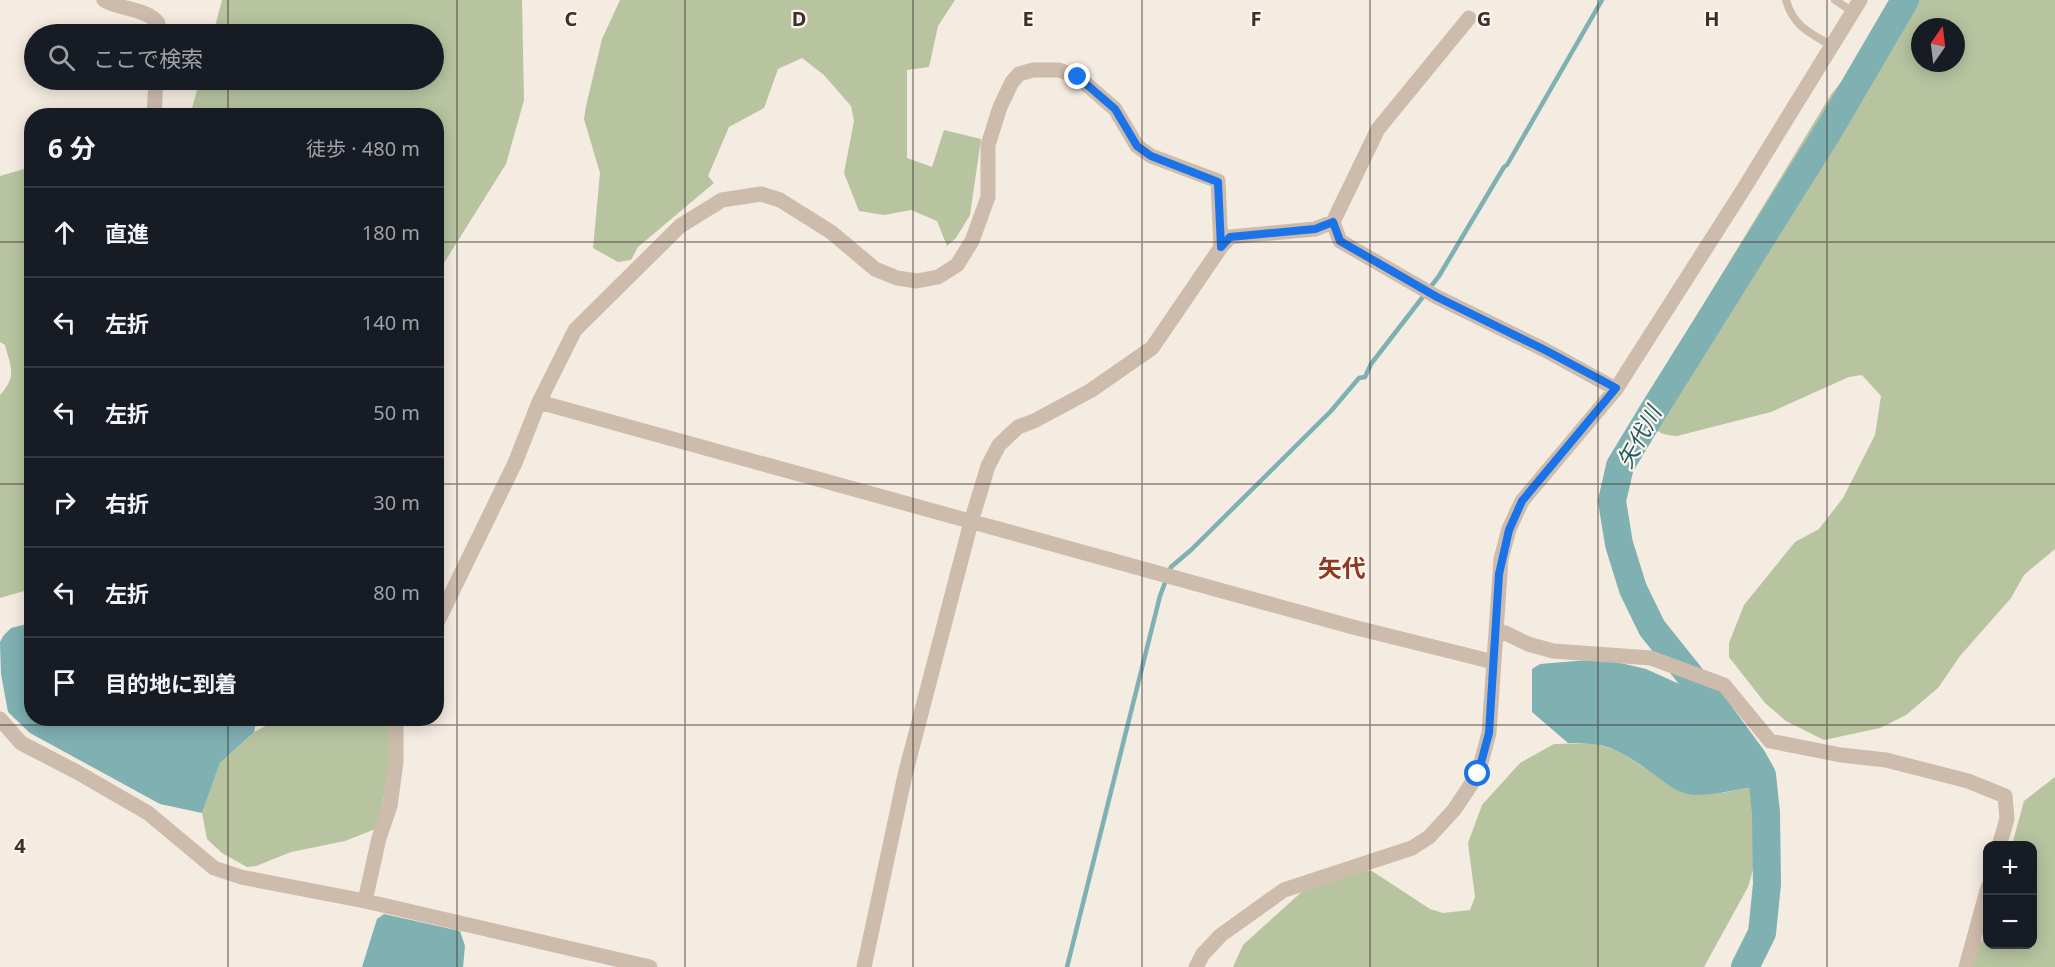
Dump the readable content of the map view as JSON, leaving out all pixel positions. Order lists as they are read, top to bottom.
{
  "districts": ["矢代"],
  "water": ["矢代川"],
  "north": "top",
  "page": {
    "search": "ここで検索",
    "heading": ["6 分", "徒歩 · 480 m"],
    "list": [
      ["直進", "180 m"],
      ["左折", "140 m"],
      ["左折", "50 m"],
      ["右折", "30 m"],
      ["左折", "80 m"],
      "目的地に到着"
    ],
    "map_buttons": ["+", "−"]
  },
  "grid": {
    "columns": [
      "C",
      "D",
      "E",
      "F",
      "G",
      "H"
    ],
    "rows": ["4"]
  }
}
